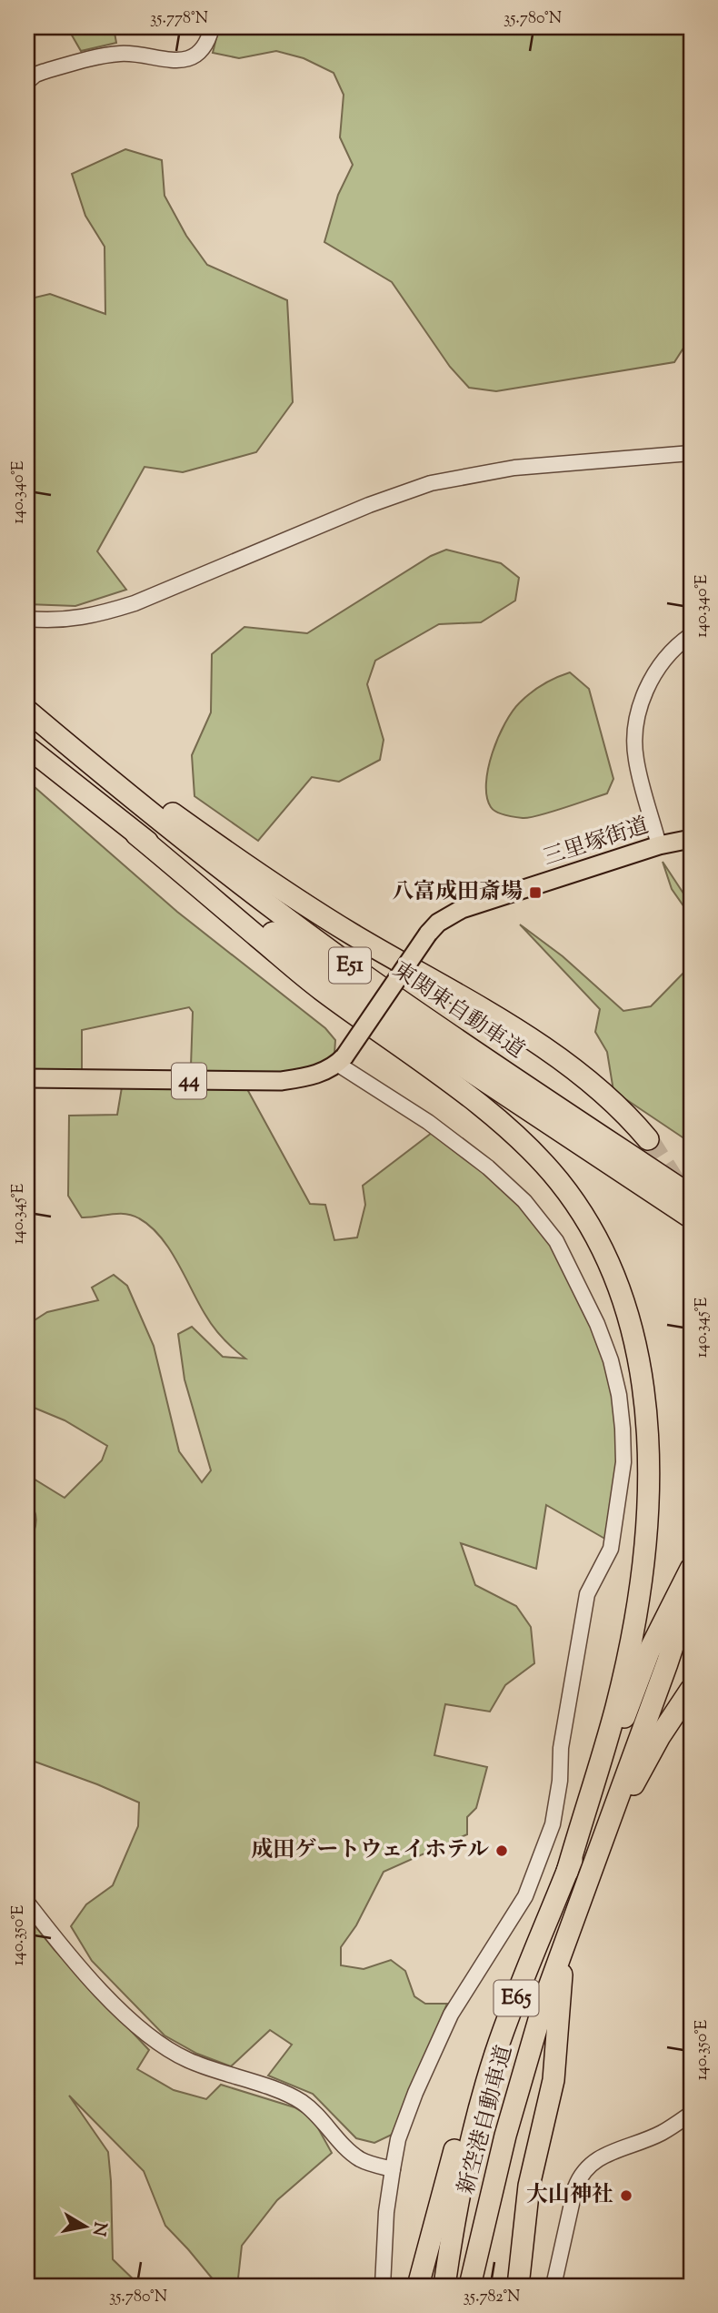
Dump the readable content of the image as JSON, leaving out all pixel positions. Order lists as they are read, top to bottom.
{
  "streets": {
    "highway": [
      "E51",
      "東関東自動車道",
      "E65",
      "新空港自動車道"
    ],
    "main road": ["三里塚街道", "44"]
  },
  "crossings": [
    ["三里塚街道", "44"]
  ],
  "places": {
    "transit": ["八富成田斎場"],
    "other": ["成田ゲートウェイホテル", "大山神社"]
  },
  "north": "right",
  "coordinates": [
    "35.778°N",
    "35.780°N",
    "140.340°E",
    "140.345°E",
    "140.350°E",
    "35.782°N"
  ]
}
